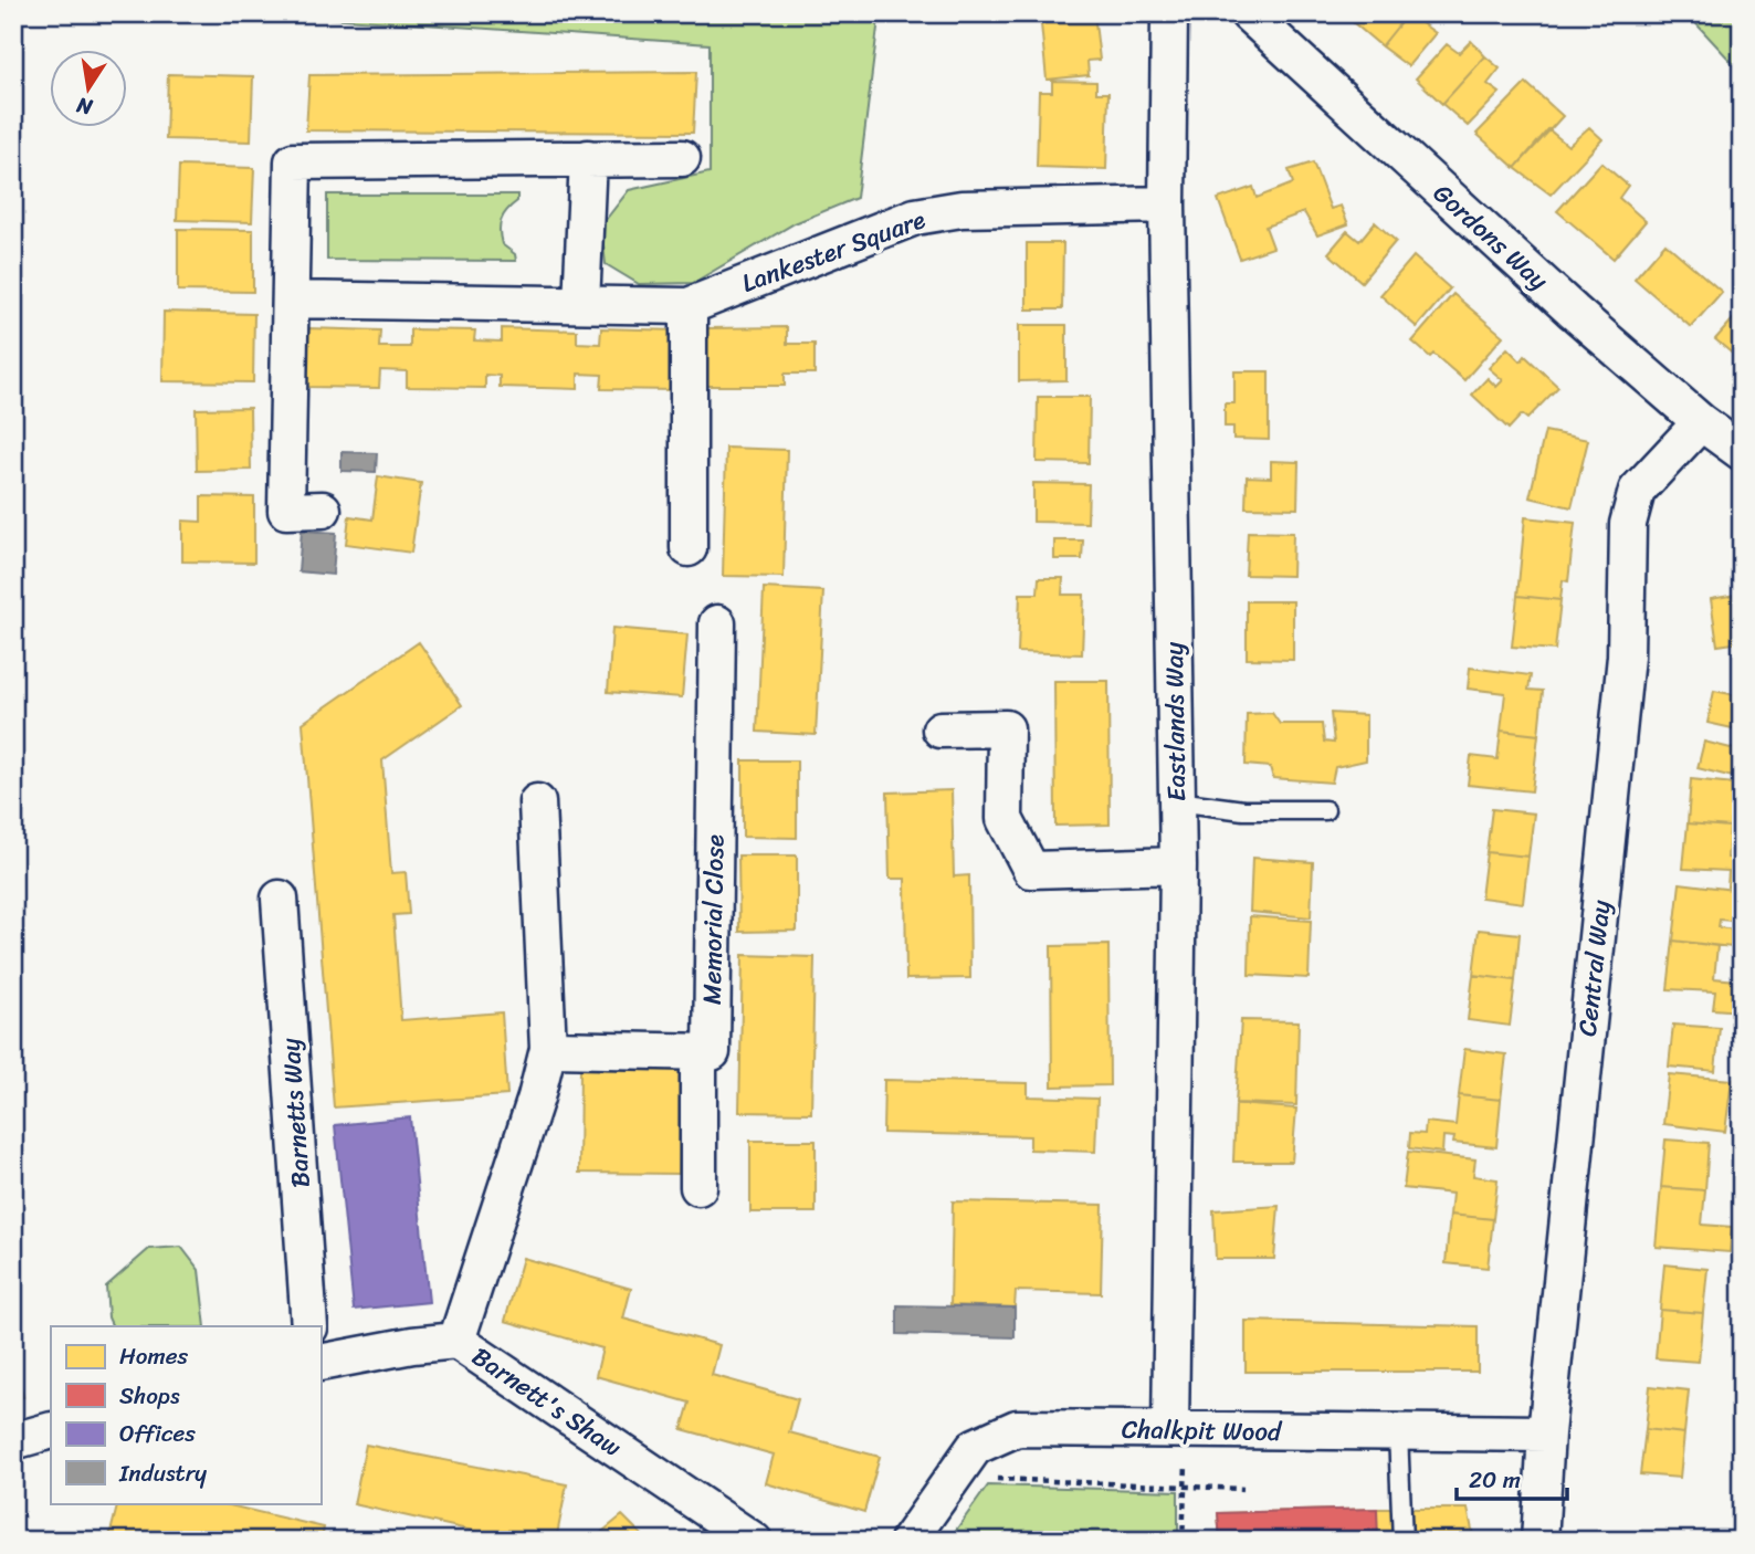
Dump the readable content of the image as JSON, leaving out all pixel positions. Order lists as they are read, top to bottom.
{
  "streets": {
    "street": [
      "Gordons Way",
      "Lankester Square",
      "Eastlands Way",
      "Memorial Close",
      "Central Way",
      "Barnetts Way",
      "Barnett's Shaw",
      "Chalkpit Wood"
    ]
  },
  "crossings": [
    ["Gordons Way", "Central Way"],
    ["Lankester Square", "Eastlands Way"],
    ["Eastlands Way", "Chalkpit Wood"],
    ["Central Way", "Chalkpit Wood"]
  ],
  "legend": [
    "Homes",
    "Shops",
    "Offices",
    "Industry"
  ],
  "scale_bar": "20 m",
  "north": "bottom"
}
